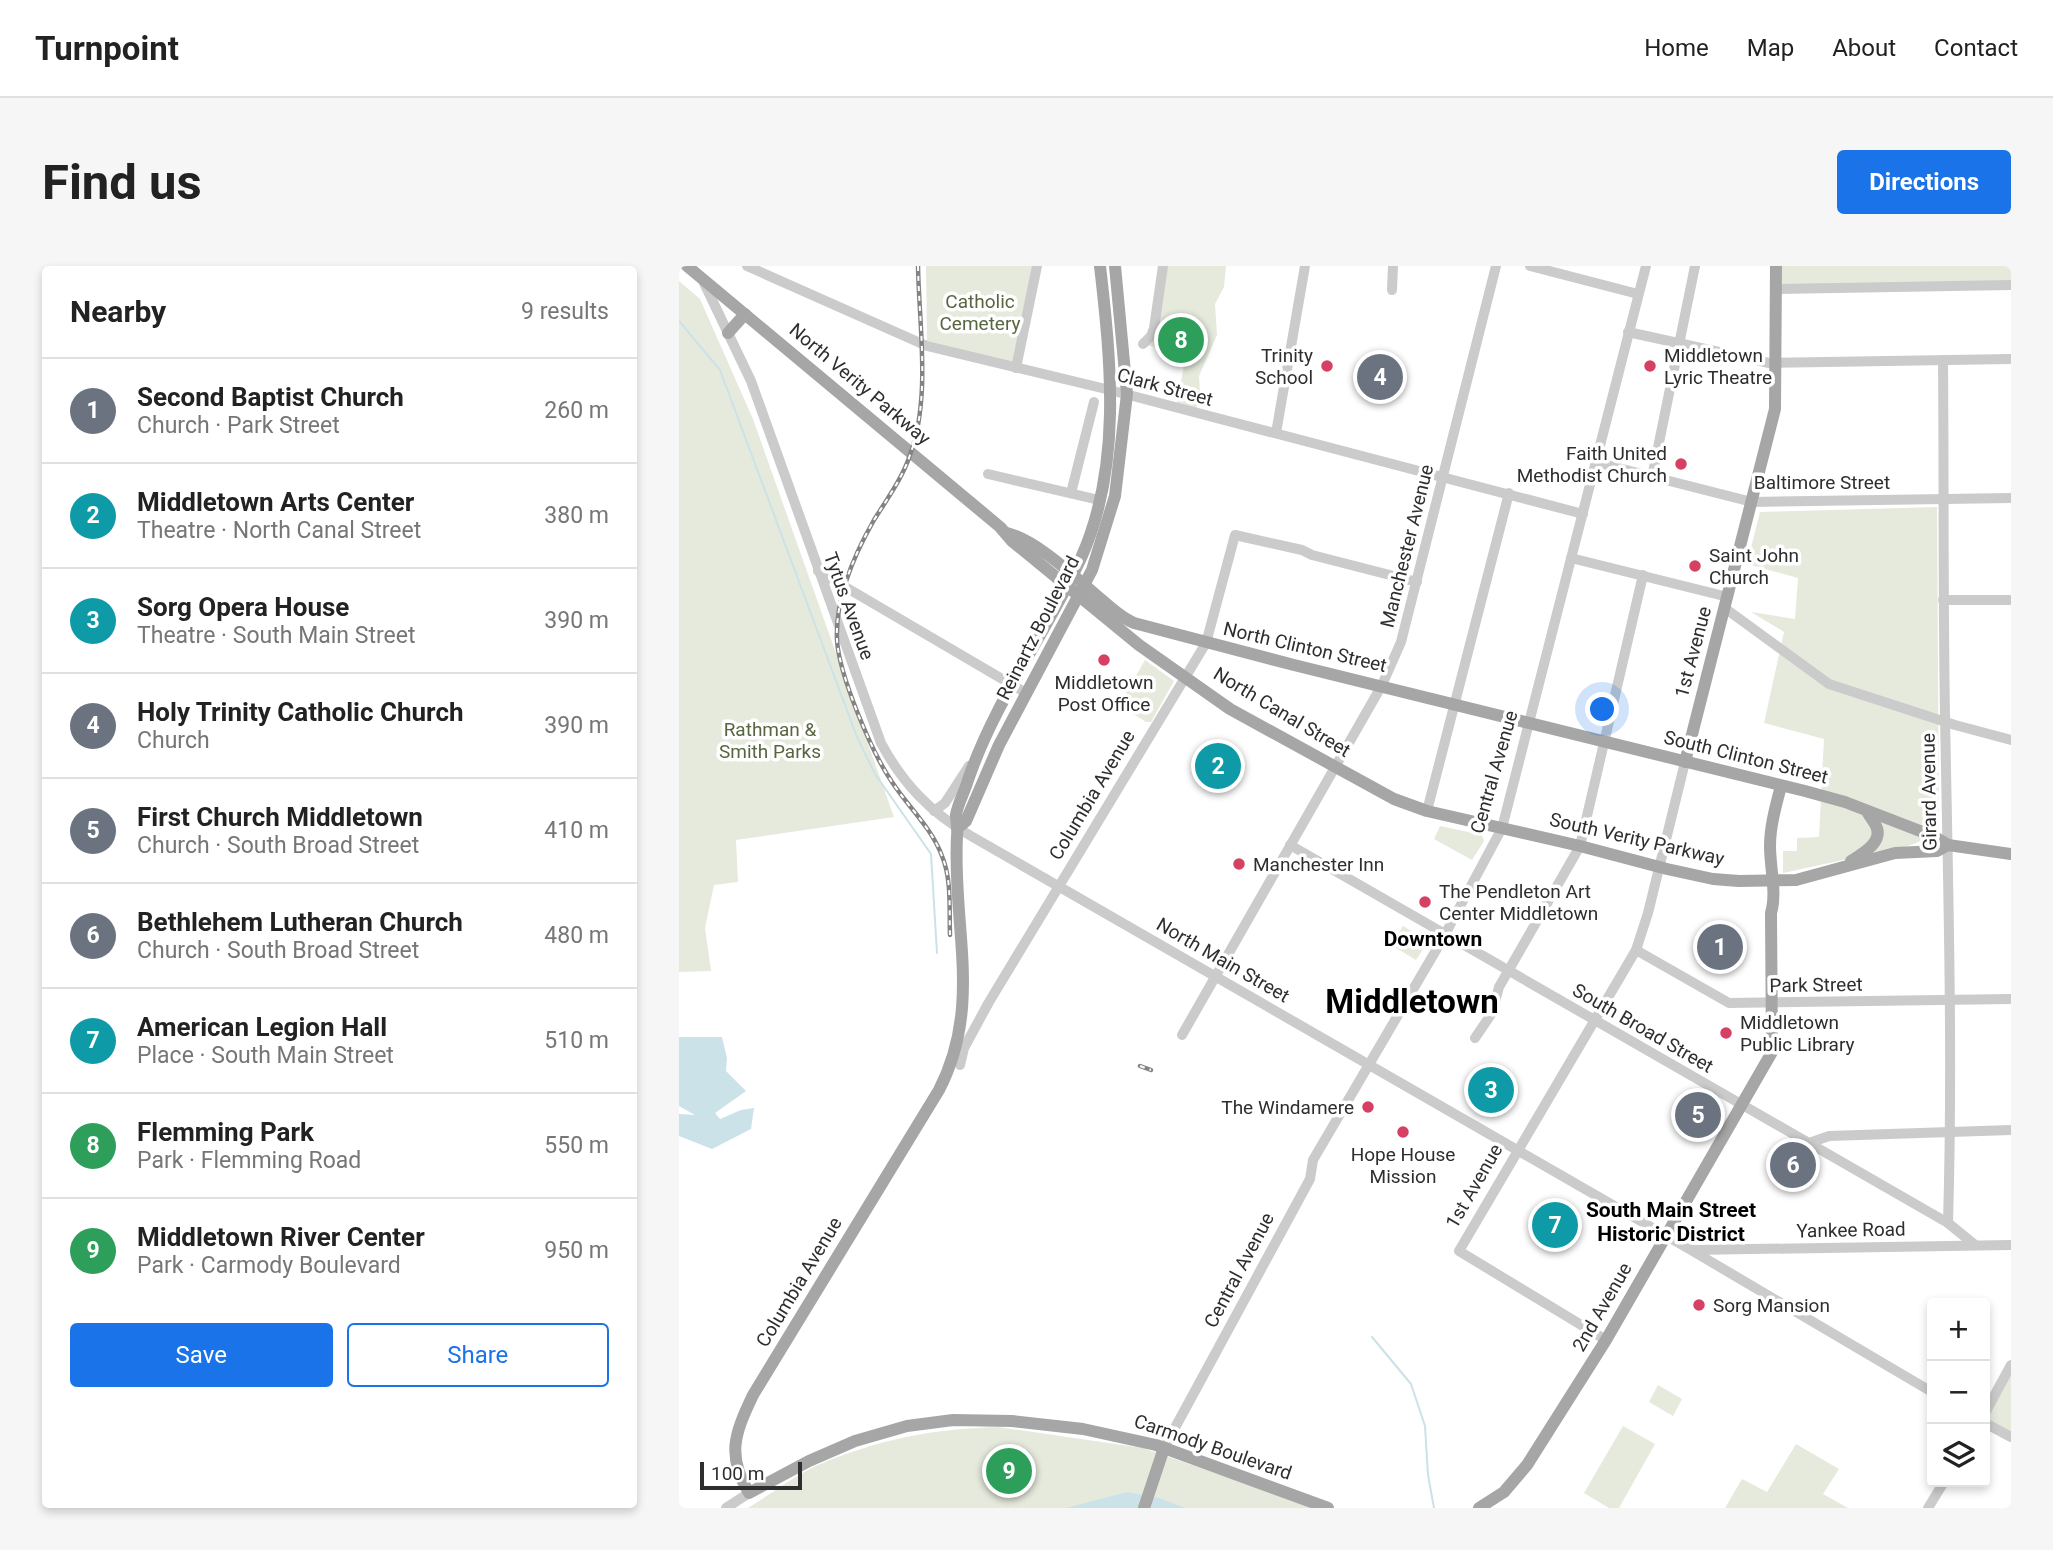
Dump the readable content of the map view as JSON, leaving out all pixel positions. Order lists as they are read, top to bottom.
{
  "streets": {
    "main road": [
      "North Verity Parkway",
      "Reinartz Boulevard",
      "North Clinton Street",
      "1st Avenue",
      "North Canal Street",
      "South Clinton Street",
      "Central Avenue",
      "Columbia Avenue",
      "South Verity Parkway",
      "2nd Avenue",
      "Carmody Boulevard"
    ],
    "street": [
      "Clark Street",
      "Baltimore Street",
      "Manchester Avenue",
      "Tytus Avenue",
      "Girard Avenue",
      "North Main Street",
      "Park Street",
      "South Broad Street",
      "Yankee Road"
    ]
  },
  "crossings": [
    ["North Verity Parkway", "Tytus Avenue"],
    ["North Verity Parkway", "Reinartz Boulevard"],
    ["North Verity Parkway", "North Canal Street"],
    ["Clark Street", "Manchester Avenue"],
    ["Clark Street", "Reinartz Boulevard"],
    ["Clark Street", "Central Avenue"],
    ["Baltimore Street", "1st Avenue"],
    ["Baltimore Street", "Central Avenue"],
    ["Baltimore Street", "Girard Avenue"],
    ["Manchester Avenue", "North Clinton Street"],
    ["Manchester Avenue", "North Canal Street"],
    ["Manchester Avenue", "Columbia Avenue"],
    ["Manchester Avenue", "North Main Street"],
    ["Manchester Avenue", "South Broad Street"],
    ["Tytus Avenue", "Reinartz Boulevard"],
    ["Tytus Avenue", "Columbia Avenue"],
    ["Tytus Avenue", "North Main Street"],
    ["Reinartz Boulevard", "North Clinton Street"],
    ["Reinartz Boulevard", "North Canal Street"],
    ["Reinartz Boulevard", "Columbia Avenue"],
    ["North Clinton Street", "North Canal Street"],
    ["North Clinton Street", "South Clinton Street"],
    ["North Clinton Street", "Central Avenue"],
    ["North Clinton Street", "Columbia Avenue"],
    ["1st Avenue", "South Clinton Street"],
    ["1st Avenue", "South Verity Parkway"],
    ["1st Avenue", "North Main Street"],
    ["1st Avenue", "Park Street"],
    ["1st Avenue", "South Broad Street"],
    ["1st Avenue", "2nd Avenue"],
    ["North Canal Street", "Central Avenue"],
    ["North Canal Street", "Columbia Avenue"],
    ["North Canal Street", "South Verity Parkway"],
    ["South Clinton Street", "Central Avenue"],
    ["South Clinton Street", "Girard Avenue"],
    ["South Clinton Street", "South Verity Parkway"],
    ["South Clinton Street", "2nd Avenue"],
    ["Central Avenue", "South Verity Parkway"],
    ["Central Avenue", "North Main Street"],
    ["Central Avenue", "South Broad Street"],
    ["Central Avenue", "Carmody Boulevard"],
    ["Girard Avenue", "South Verity Parkway"],
    ["Girard Avenue", "Park Street"],
    ["Girard Avenue", "South Broad Street"],
    ["Columbia Avenue", "North Main Street"],
    ["Columbia Avenue", "Carmody Boulevard"],
    ["South Verity Parkway", "2nd Avenue"],
    ["North Main Street", "Yankee Road"],
    ["North Main Street", "2nd Avenue"],
    ["Park Street", "2nd Avenue"],
    ["South Broad Street", "Yankee Road"],
    ["South Broad Street", "2nd Avenue"]
  ],
  "districts": ["Downtown", "Middletown", "South Main Street Historic District"],
  "parks": ["Catholic Cemetery", "Rathman & Smith Parks"],
  "places": [
    "Trinity School",
    "Middletown Lyric Theatre",
    "Faith United Methodist Church",
    "Saint John Church",
    "Middletown Post Office",
    "Manchester Inn",
    "The Pendleton Art Center Middletown",
    "Middletown Public Library",
    "The Windamere",
    "Hope House Mission",
    "Sorg Mansion"
  ],
  "scale_bar": "100 m",
  "page": {
    "header": "Turnpoint",
    "nav": [
      "Home",
      "Map",
      "About",
      "Contact"
    ],
    "buttons": [
      "Directions",
      ["Save", "Share"]
    ],
    "title": "Find us",
    "heading": ["Nearby", "9 results"],
    "pins": [
      "8",
      "4",
      "2",
      "1",
      "3",
      "5",
      "6",
      "7",
      "9"
    ],
    "list": [
      {
        "mark": "1",
        "name": "Second Baptist Church",
        "note": "Church · Park Street",
        "value": "260 m"
      },
      {
        "mark": "2",
        "name": "Middletown Arts Center",
        "note": "Theatre · North Canal Street",
        "value": "380 m"
      },
      {
        "mark": "3",
        "name": "Sorg Opera House",
        "note": "Theatre · South Main Street",
        "value": "390 m"
      },
      {
        "mark": "4",
        "name": "Holy Trinity Catholic Church",
        "note": "Church",
        "value": "390 m"
      },
      {
        "mark": "5",
        "name": "First Church Middletown",
        "note": "Church · South Broad Street",
        "value": "410 m"
      },
      {
        "mark": "6",
        "name": "Bethlehem Lutheran Church",
        "note": "Church · South Broad Street",
        "value": "480 m"
      },
      {
        "mark": "7",
        "name": "American Legion Hall",
        "note": "Place · South Main Street",
        "value": "510 m"
      },
      {
        "mark": "8",
        "name": "Flemming Park",
        "note": "Park · Flemming Road",
        "value": "550 m"
      },
      {
        "mark": "9",
        "name": "Middletown River Center",
        "note": "Park · Carmody Boulevard",
        "value": "950 m"
      }
    ],
    "map_buttons": ["+", "−"],
    "scale": "100 m"
  }
}
